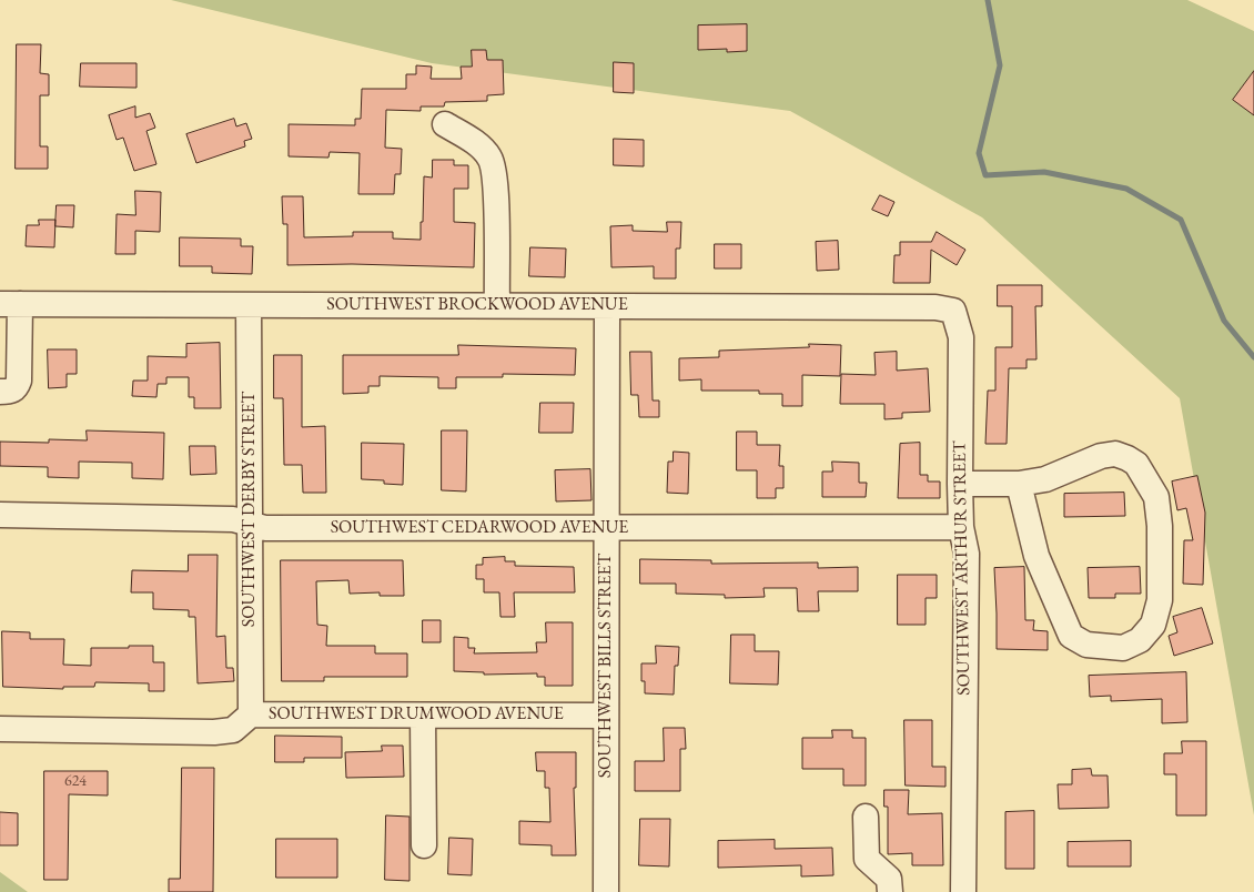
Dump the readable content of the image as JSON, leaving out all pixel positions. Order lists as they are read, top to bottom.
{
  "streets": {
    "street": [
      "SOUTHWEST BROCKWOOD AVENUE",
      "SOUTHWEST DERBY STREET",
      "SOUTHWEST CEDARWOOD AVENUE",
      "SOUTHWEST ARTHUR STREET",
      "SOUTHWEST BILLS STREET",
      "SOUTHWEST DRUMWOOD AVENUE"
    ]
  },
  "crossings": [
    ["SOUTHWEST BROCKWOOD AVENUE", "SOUTHWEST DERBY STREET"],
    ["SOUTHWEST BROCKWOOD AVENUE", "SOUTHWEST ARTHUR STREET"],
    ["SOUTHWEST BROCKWOOD AVENUE", "SOUTHWEST BILLS STREET"],
    ["SOUTHWEST DERBY STREET", "SOUTHWEST CEDARWOOD AVENUE"],
    ["SOUTHWEST DERBY STREET", "SOUTHWEST DRUMWOOD AVENUE"],
    ["SOUTHWEST CEDARWOOD AVENUE", "SOUTHWEST ARTHUR STREET"],
    ["SOUTHWEST CEDARWOOD AVENUE", "SOUTHWEST BILLS STREET"],
    ["SOUTHWEST BILLS STREET", "SOUTHWEST DRUMWOOD AVENUE"]
  ],
  "house_numbers": ["624"]
}
